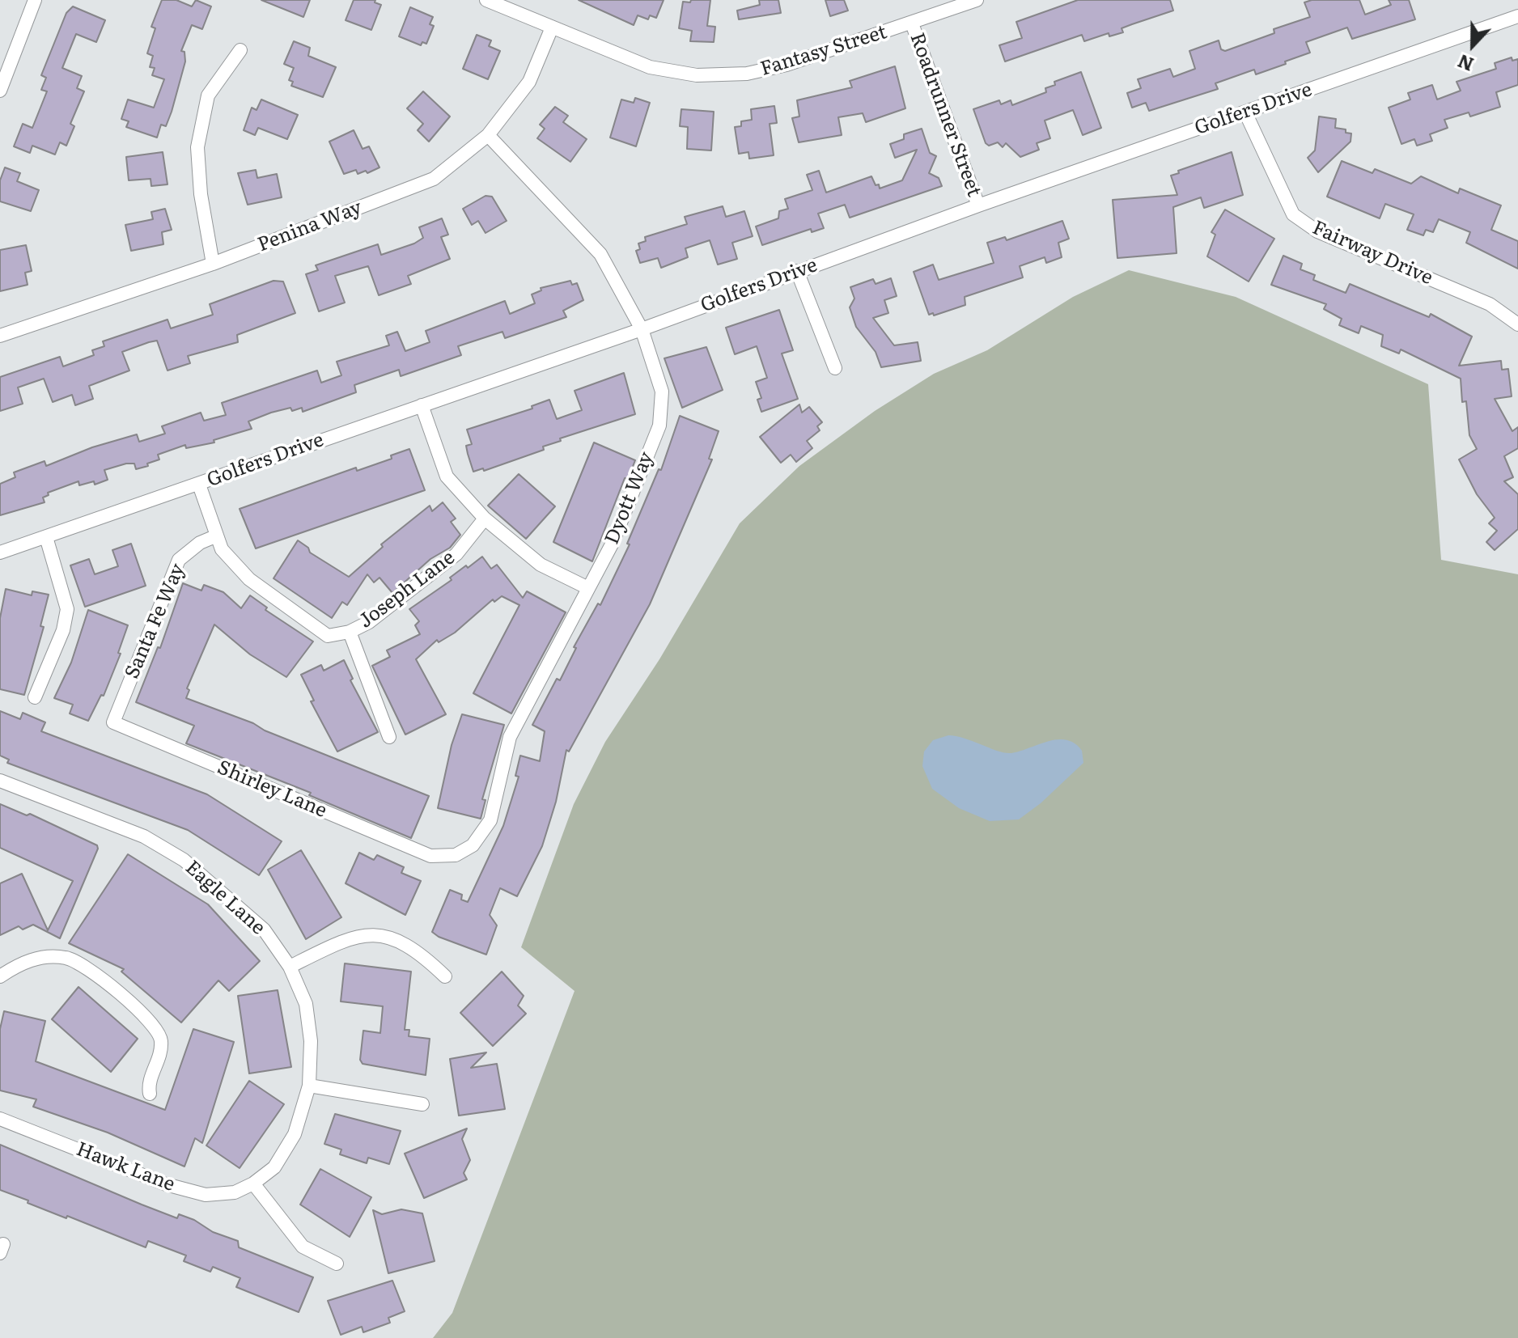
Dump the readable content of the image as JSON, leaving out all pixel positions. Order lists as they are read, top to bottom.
{
  "streets": {
    "street": [
      "Fantasy Street",
      "Golfers Drive",
      "Roadrunner Street",
      "Penina Way",
      "Fairway Drive",
      "Dyott Way",
      "Joseph Lane",
      "Santa Fe Way",
      "Shirley Lane",
      "Eagle Lane",
      "Hawk Lane"
    ]
  },
  "crossings": [
    ["Fantasy Street", "Roadrunner Street"],
    ["Fantasy Street", "Penina Way"],
    ["Golfers Drive", "Roadrunner Street"],
    ["Golfers Drive", "Fairway Drive"],
    ["Golfers Drive", "Dyott Way"],
    ["Golfers Drive", "Joseph Lane"],
    ["Penina Way", "Dyott Way"],
    ["Dyott Way", "Shirley Lane"],
    ["Joseph Lane", "Santa Fe Way"],
    ["Santa Fe Way", "Shirley Lane"],
    ["Eagle Lane", "Hawk Lane"]
  ],
  "north": "bottom"
}
